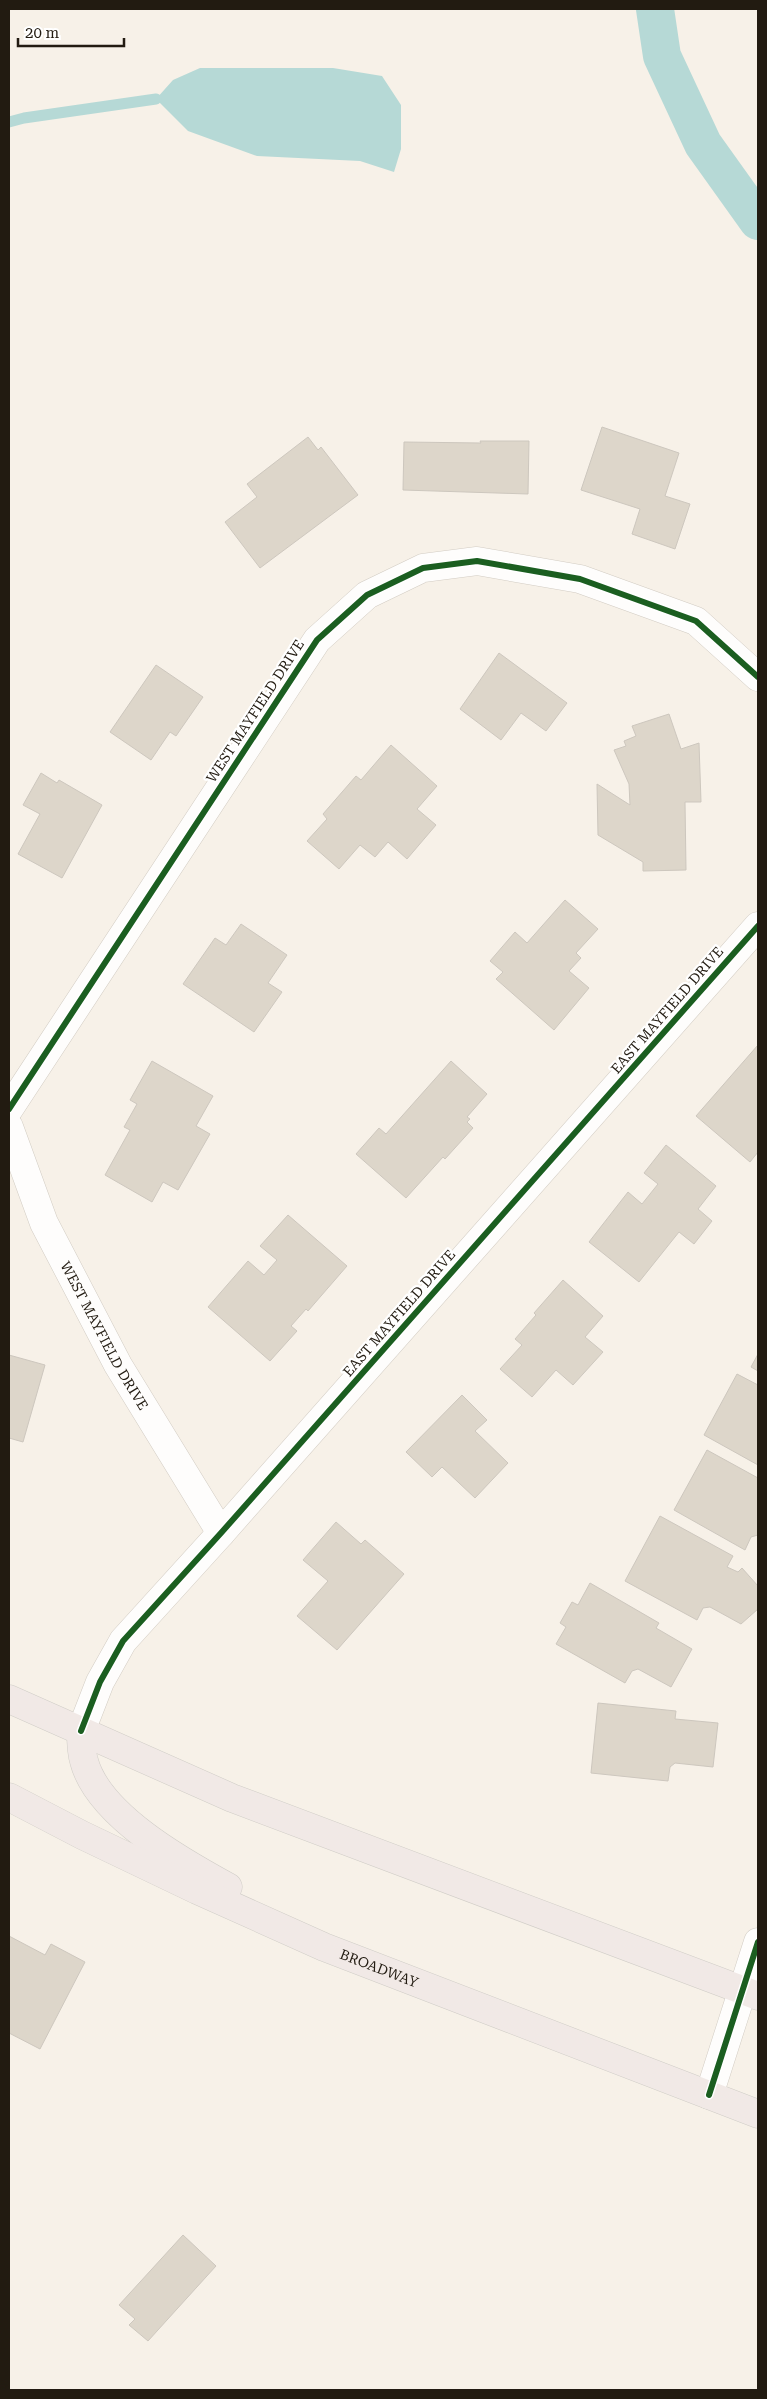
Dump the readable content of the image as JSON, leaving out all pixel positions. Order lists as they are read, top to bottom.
{
  "streets": {
    "main road": ["BROADWAY"],
    "street": ["WEST MAYFIELD DRIVE", "EAST MAYFIELD DRIVE"]
  },
  "crossings": [
    ["WEST MAYFIELD DRIVE", "EAST MAYFIELD DRIVE"]
  ],
  "scale_bar": "20 m"
}
